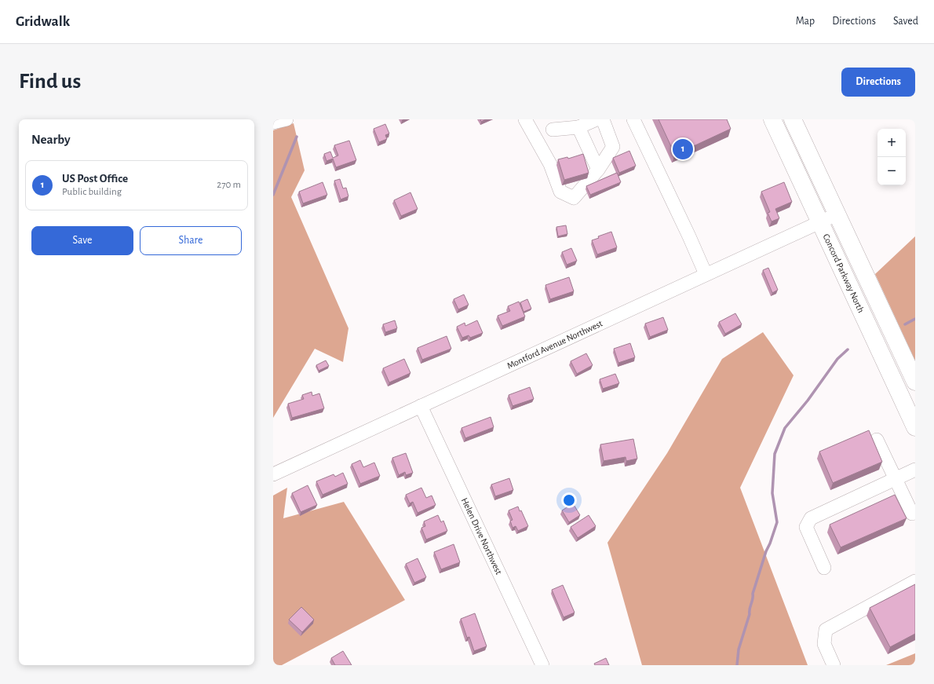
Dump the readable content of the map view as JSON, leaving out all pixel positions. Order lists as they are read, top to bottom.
{
  "streets": {
    "highway": ["Concord Parkway North"],
    "street": ["Montford Avenue Northwest", "Helen Drive Northwest"]
  },
  "crossings": [
    ["Concord Parkway North", "Montford Avenue Northwest"],
    ["Montford Avenue Northwest", "Helen Drive Northwest"]
  ],
  "page": {
    "header": "Gridwalk",
    "nav": ["Map", "Directions", "Saved"],
    "buttons": [
      "Directions",
      ["Save", "Share"]
    ],
    "title": "Find us",
    "heading": "Nearby",
    "map_buttons": ["+", "−"],
    "pins": "1",
    "list": [
      {
        "mark": "1",
        "name": "US Post Office",
        "note": "Public building",
        "value": "270 m"
      }
    ]
  }
}
